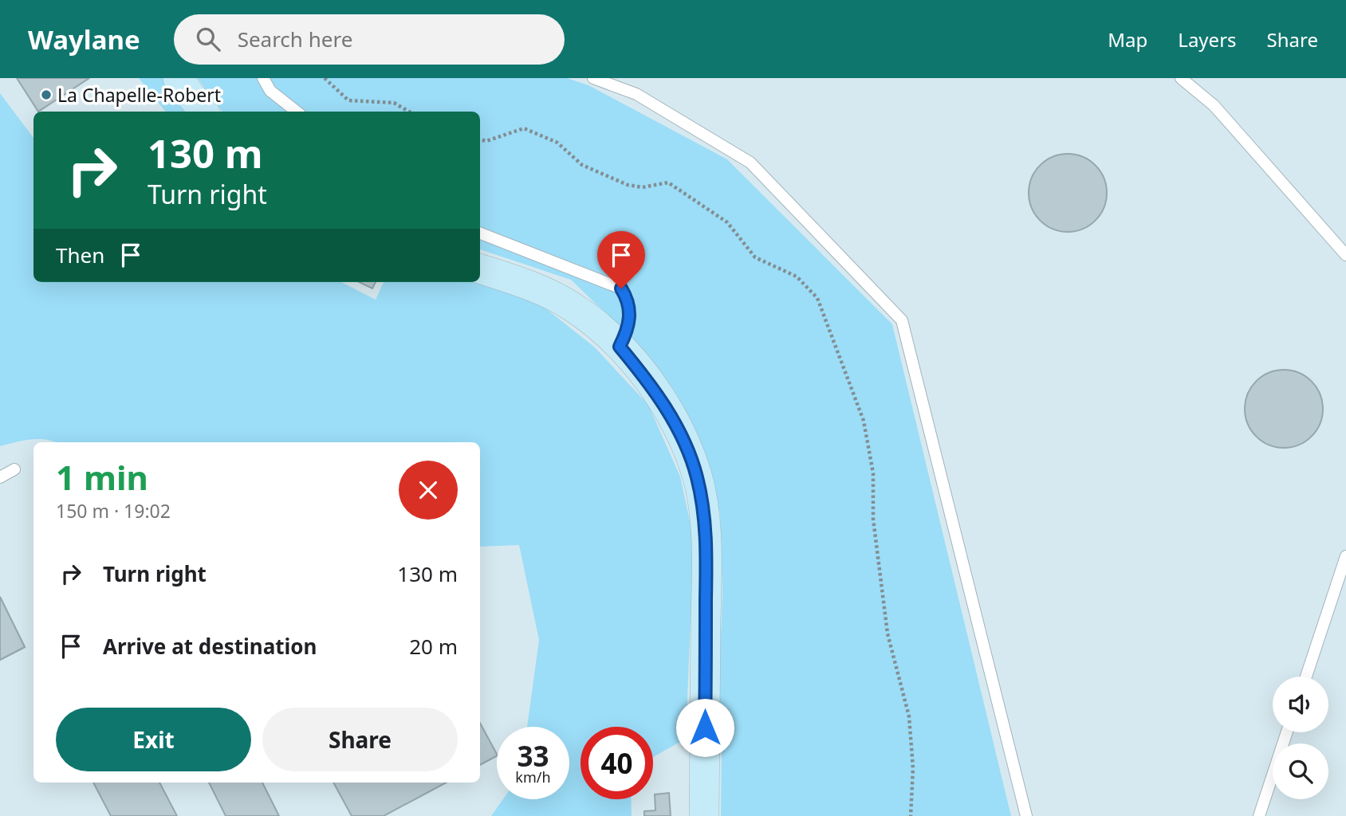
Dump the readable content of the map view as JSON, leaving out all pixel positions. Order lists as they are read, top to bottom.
{
  "places": ["La Chapelle-Robert"],
  "page": {
    "header": "Waylane",
    "search": "Search here",
    "nav": ["Map", "Layers", "Share"],
    "turn": ["130 m", "Turn right"],
    "then": "Then",
    "heading": ["1 min", "150 m · 19:02"],
    "list": [
      {
        "name": "Turn right",
        "value": "130 m"
      },
      {
        "name": "Arrive at destination",
        "value": "20 m"
      }
    ],
    "buttons": ["Exit", "Share"],
    "speed": "33 km/h",
    "limit": "40"
  }
}
